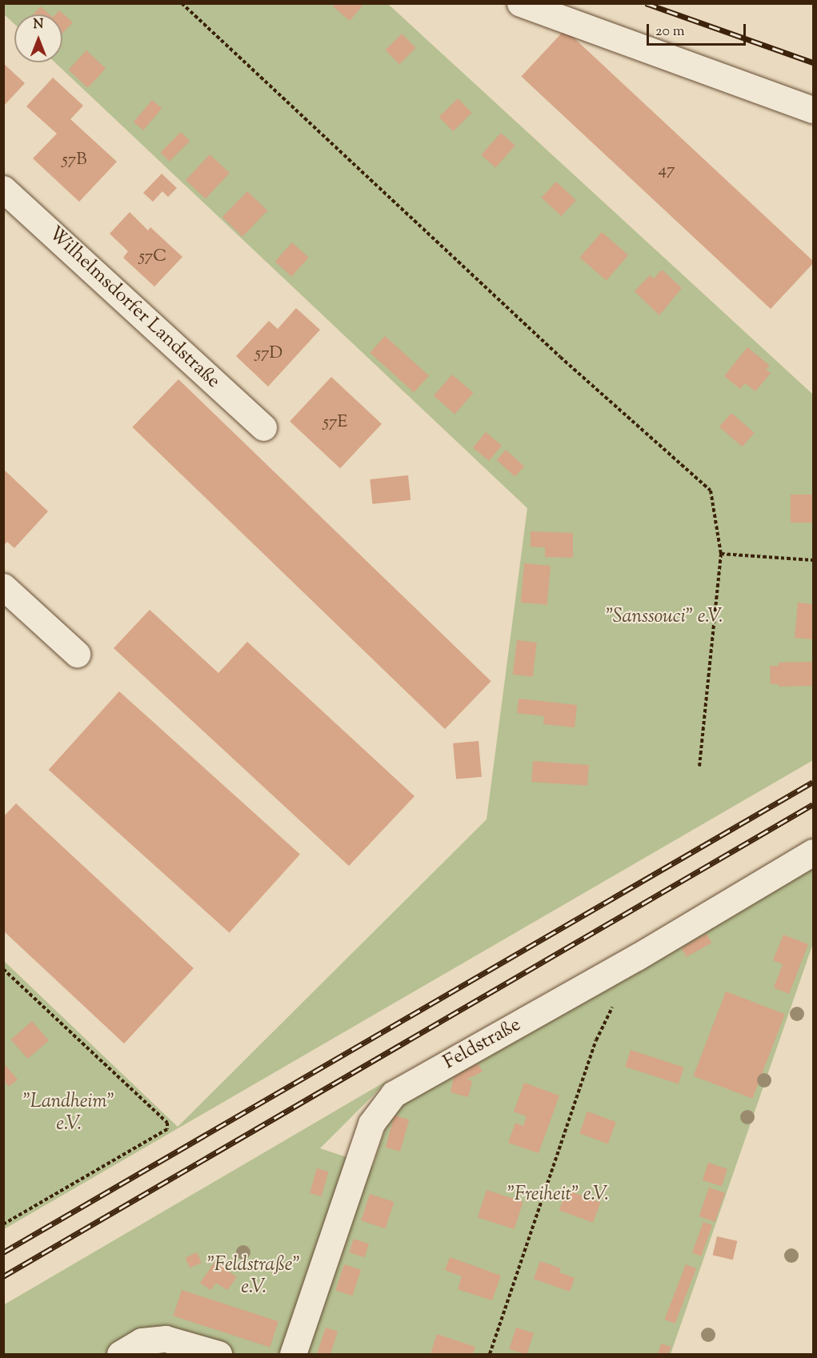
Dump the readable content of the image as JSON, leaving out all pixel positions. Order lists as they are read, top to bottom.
{
  "streets": {
    "lane": ["Wilhelmsdorfer Landstraße", "Feldstraße"]
  },
  "parks": [
    "\"Sanssouci\" e.V.",
    "\"Landheim\" e.V.",
    "\"Freiheit\" e.V.",
    "\"Feldstraße\" e.V."
  ],
  "house_numbers": [
    "57B",
    "47",
    "57C",
    "57D",
    "57E"
  ],
  "scale_bar": "20 m",
  "north": "top"
}
